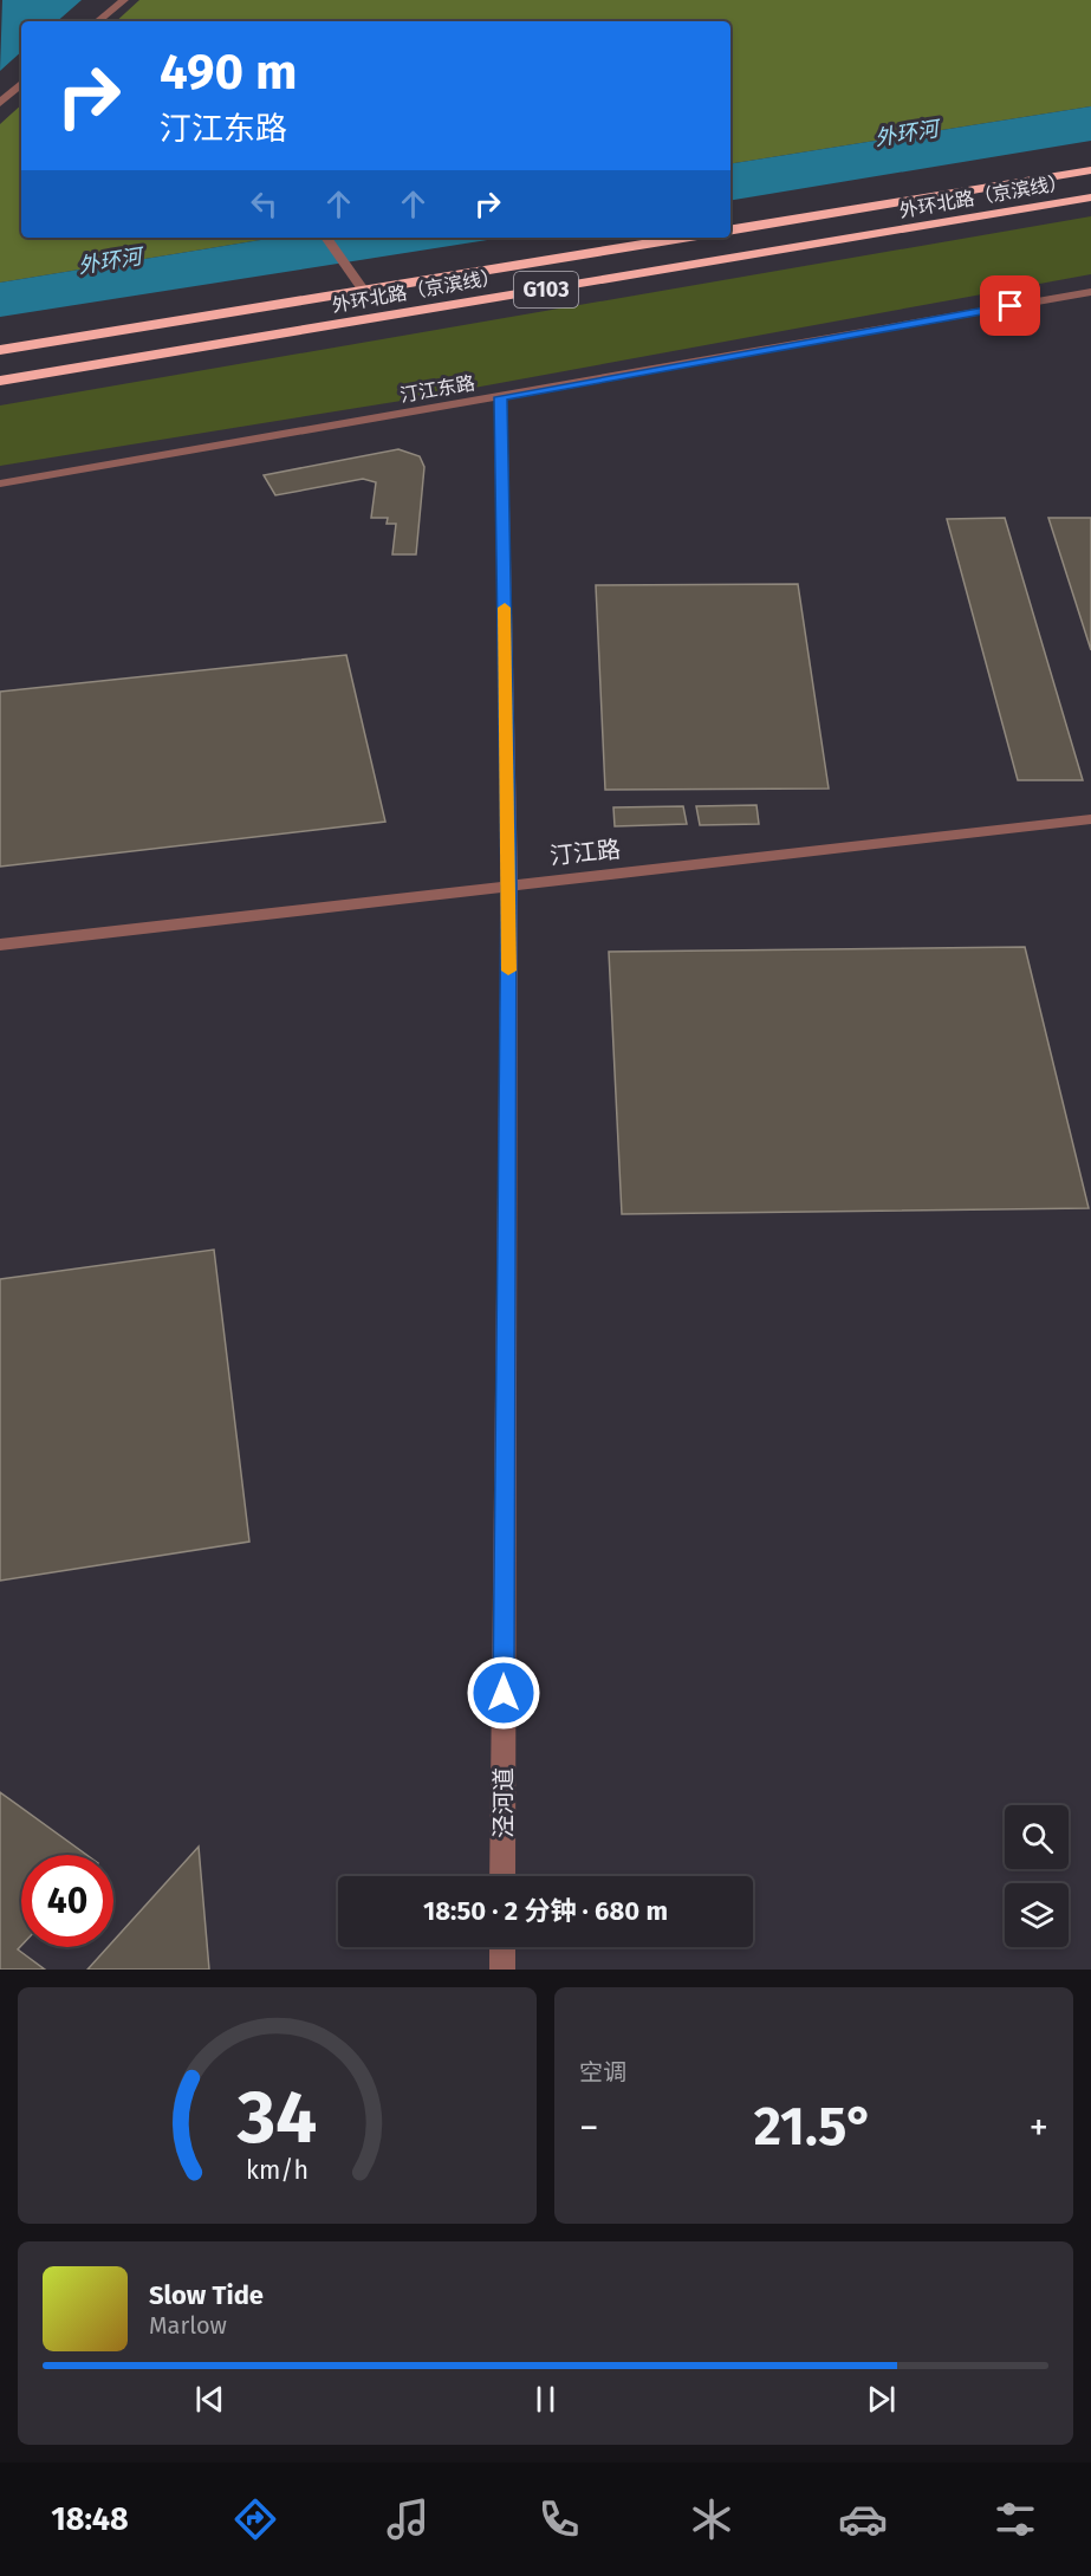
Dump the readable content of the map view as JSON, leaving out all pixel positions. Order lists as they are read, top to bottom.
{
  "streets": {
    "highway": ["外环北路（京滨线）", "G103"],
    "street": ["汀江东路", "汀江路", "泾河道"]
  },
  "crossings": [
    ["汀江东路", "泾河道"],
    ["汀江路", "泾河道"]
  ],
  "water": ["外环河"],
  "page": {
    "turn": ["490 m", "汀江东路"],
    "limit": "40",
    "trip": "18:50 · 2 分钟 · 680 m",
    "tile": "空调",
    "heat": ["−", "21.5°", "+"],
    "song": ["Slow Tide", "Marlow"],
    "tabs": "18:48",
    "gauge": ["34", "km/h"]
  }
}
